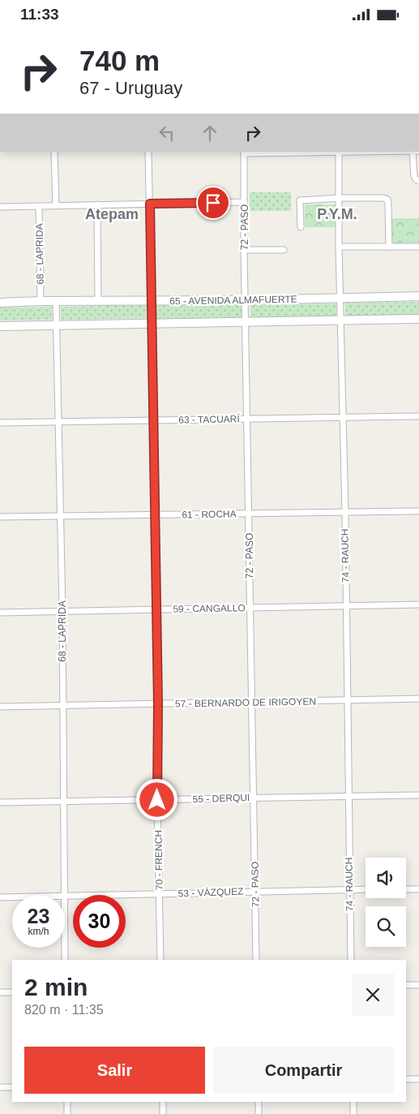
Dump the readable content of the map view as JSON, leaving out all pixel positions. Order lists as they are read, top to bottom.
{
  "streets": {
    "main road": ["65 - AVENIDA ALMAFUERTE"],
    "street": [
      "72 - PASO",
      "68 - LAPRIDA",
      "63 - TACUARÍ",
      "61 - ROCHA",
      "74 - RAUCH",
      "59 - CANGALLO",
      "57 - BERNARDO DE IRIGOYEN",
      "55 - DERQUI",
      "70 - FRENCH",
      "53 - VÁZQUEZ"
    ]
  },
  "crossings": [
    ["72 - PASO", "65 - AVENIDA ALMAFUERTE"],
    ["72 - PASO", "63 - TACUARÍ"],
    ["72 - PASO", "61 - ROCHA"],
    ["72 - PASO", "59 - CANGALLO"],
    ["72 - PASO", "57 - BERNARDO DE IRIGOYEN"],
    ["72 - PASO", "55 - DERQUI"],
    ["72 - PASO", "53 - VÁZQUEZ"],
    ["68 - LAPRIDA", "65 - AVENIDA ALMAFUERTE"],
    ["68 - LAPRIDA", "63 - TACUARÍ"],
    ["68 - LAPRIDA", "61 - ROCHA"],
    ["68 - LAPRIDA", "59 - CANGALLO"],
    ["68 - LAPRIDA", "57 - BERNARDO DE IRIGOYEN"],
    ["68 - LAPRIDA", "55 - DERQUI"],
    ["65 - AVENIDA ALMAFUERTE", "74 - RAUCH"],
    ["65 - AVENIDA ALMAFUERTE", "70 - FRENCH"],
    ["63 - TACUARÍ", "74 - RAUCH"],
    ["63 - TACUARÍ", "70 - FRENCH"],
    ["61 - ROCHA", "74 - RAUCH"],
    ["61 - ROCHA", "70 - FRENCH"],
    ["74 - RAUCH", "59 - CANGALLO"],
    ["74 - RAUCH", "57 - BERNARDO DE IRIGOYEN"],
    ["74 - RAUCH", "55 - DERQUI"],
    ["74 - RAUCH", "53 - VÁZQUEZ"],
    ["59 - CANGALLO", "70 - FRENCH"],
    ["57 - BERNARDO DE IRIGOYEN", "70 - FRENCH"],
    ["55 - DERQUI", "70 - FRENCH"],
    ["70 - FRENCH", "53 - VÁZQUEZ"]
  ],
  "districts": ["Atepam", "P.Y.M."],
  "page": {
    "status": "11:33",
    "turn": ["740 m", "67 - Uruguay"],
    "speed": "23 km/h",
    "limit": "30",
    "heading": ["2 min", "820 m · 11:35"],
    "buttons": ["Salir", "Compartir"]
  }
}
